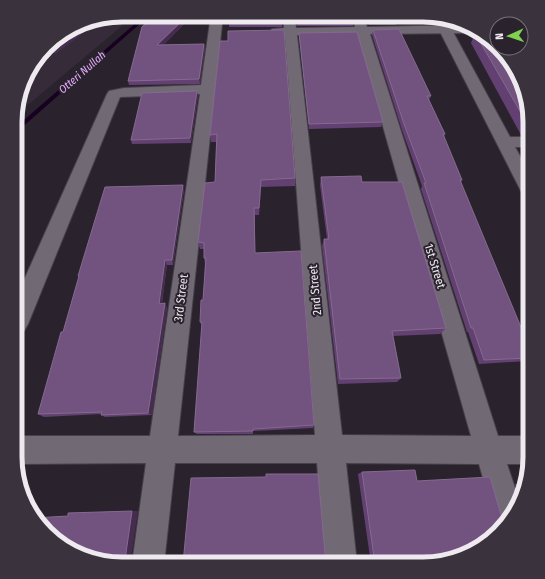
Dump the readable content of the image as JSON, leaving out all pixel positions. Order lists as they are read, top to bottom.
{
  "streets": {
    "street": ["1st Street", "2nd Street", "3rd Street"]
  },
  "water": ["Otteri Nullah"],
  "north": "left"
}
